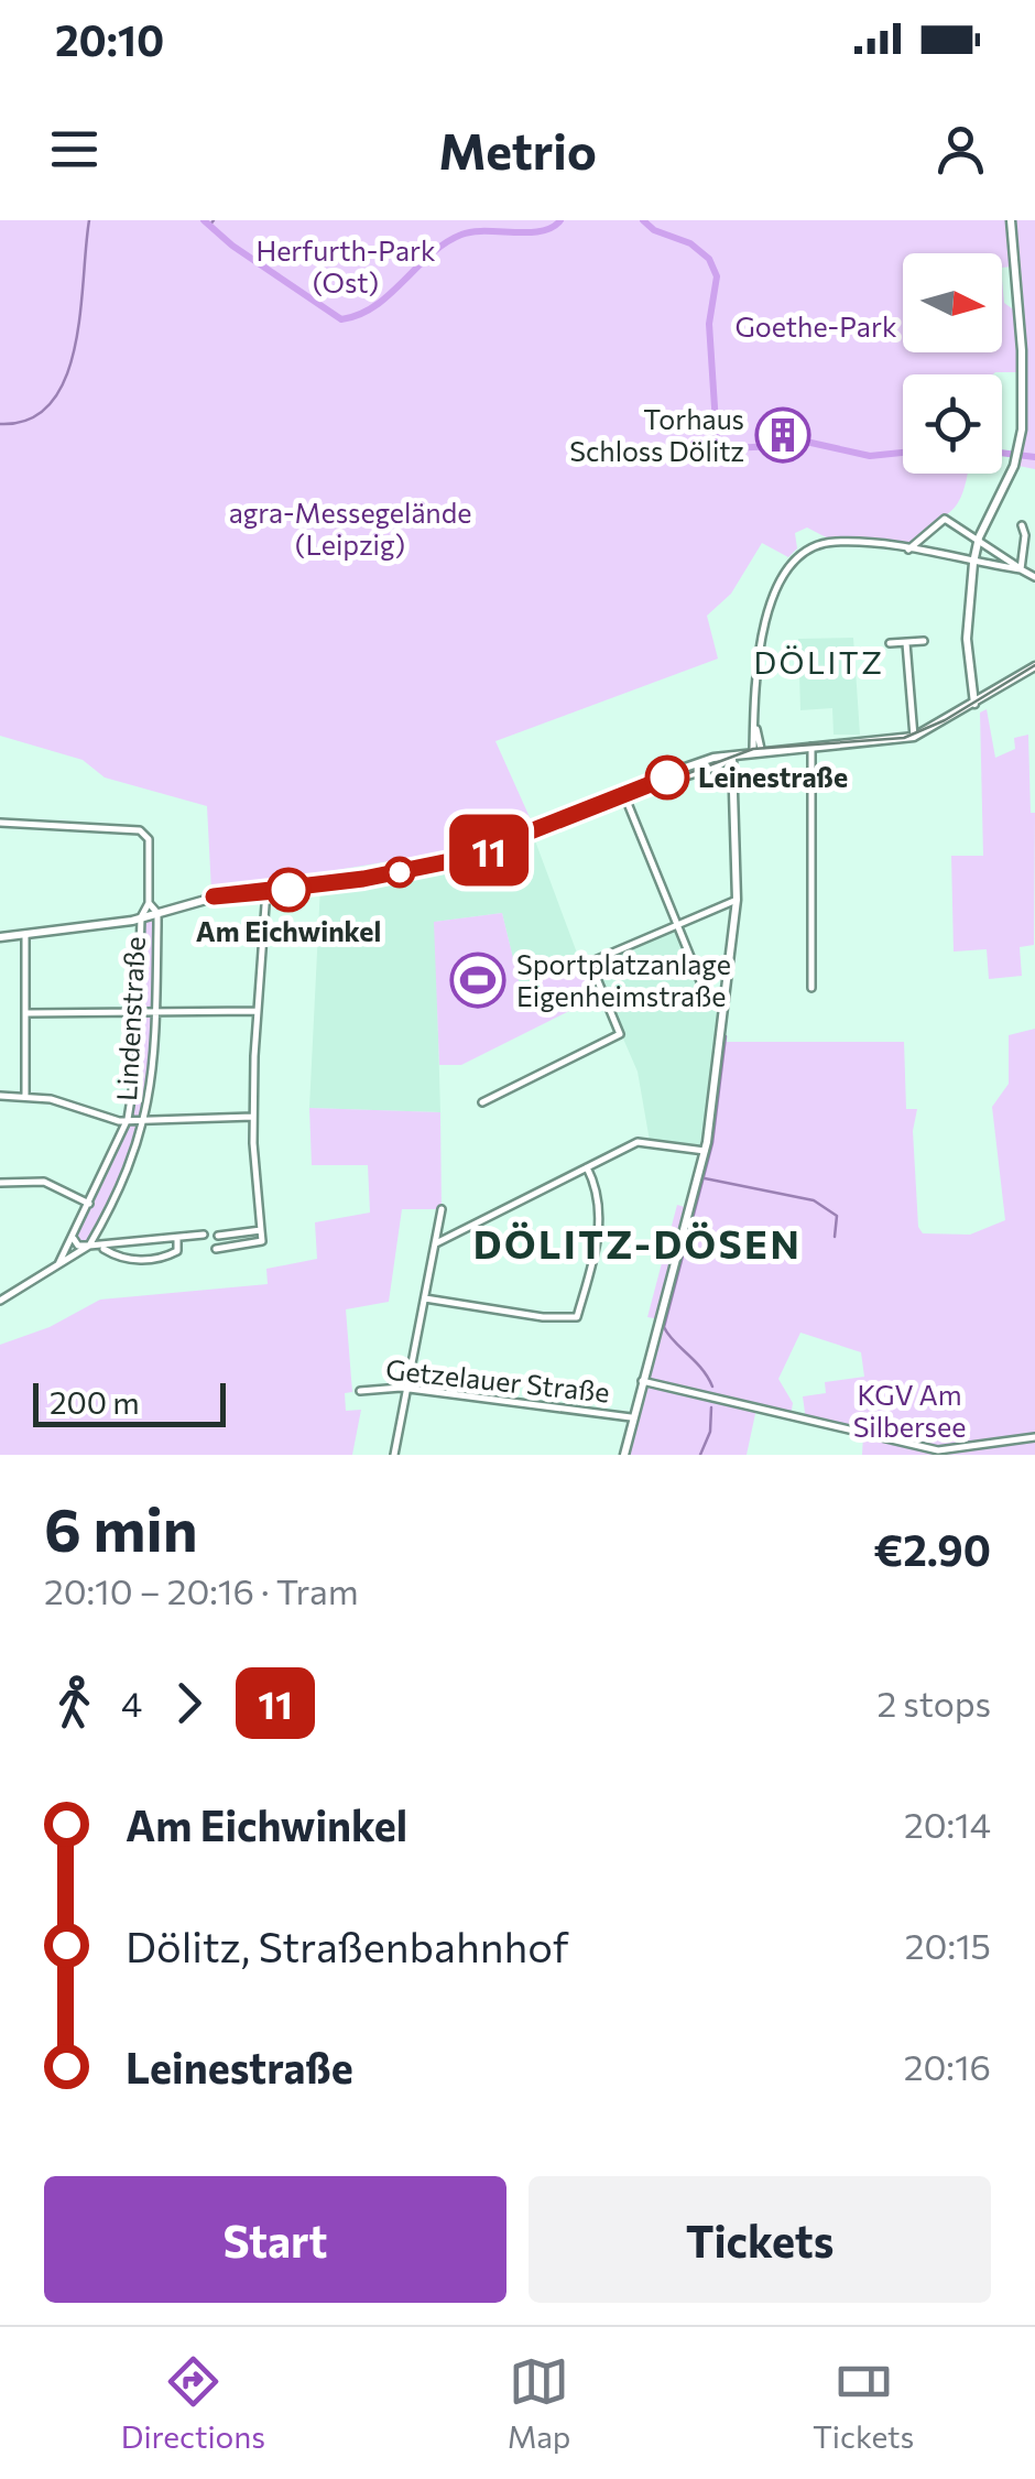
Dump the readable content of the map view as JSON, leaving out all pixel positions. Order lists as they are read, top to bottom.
{
  "streets": {
    "street": ["Lindenstraße", "Getzelauer Straße"]
  },
  "districts": ["DÖLITZ", "DÖLITZ-DÖSEN"],
  "parks": [
    "Herfurth-Park (Ost)",
    "Goethe-Park",
    "agra-Messegelände (Leipzig)",
    "KGV Am Silbersee"
  ],
  "places": {
    "building": ["Torhaus Schloss Dölitz"],
    "other": ["Leinestraße", "Am Eichwinkel"],
    "sports": ["Sportplatzanlage Eigenheimstraße"]
  },
  "lines": ["tram line 11"],
  "scale_bar": "200 m",
  "north": "right",
  "page": {
    "status": "20:10",
    "header": "Metrio",
    "on_map": "11",
    "scale": "200 m",
    "heading": ["6 min", "20:10 – 20:16 · Tram", "€2.90"],
    "legs": ["4", "11", "2 stops"],
    "list": [
      {
        "name": "Am Eichwinkel",
        "value": "20:14"
      },
      {
        "name": "Dölitz, Straßenbahnhof",
        "value": "20:15"
      },
      {
        "name": "Leinestraße",
        "value": "20:16"
      }
    ],
    "buttons": ["Start", "Tickets"],
    "tabs": ["Directions", "Map", "Tickets"]
  }
}
